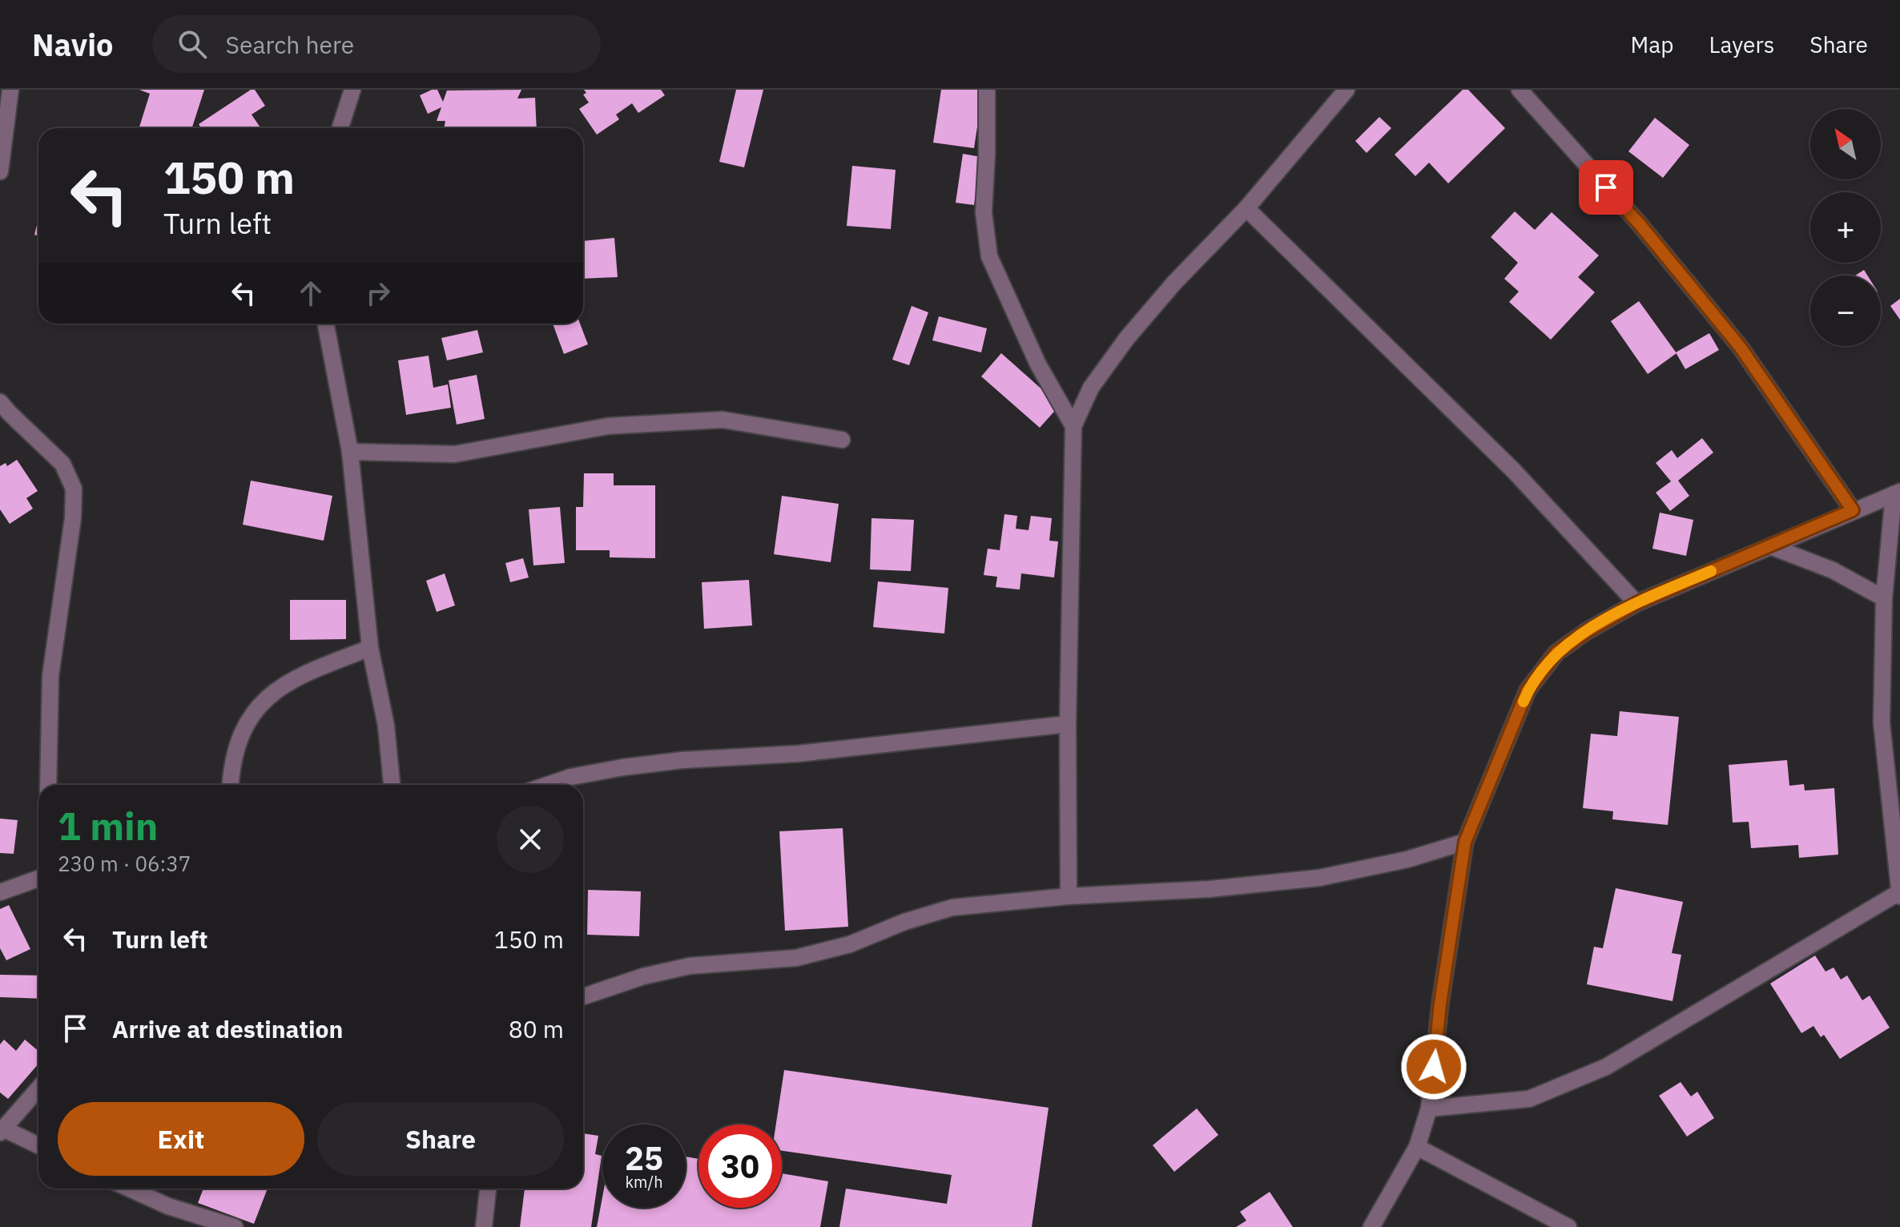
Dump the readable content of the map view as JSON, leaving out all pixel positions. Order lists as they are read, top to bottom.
{
  "north": "top left",
  "page": {
    "header": "Navio",
    "search": "Search here",
    "nav": ["Map", "Layers", "Share"],
    "map_buttons": ["+", "−"],
    "turn": ["150 m", "Turn left"],
    "heading": ["1 min", "230 m · 06:37"],
    "list": [
      {
        "name": "Turn left",
        "value": "150 m"
      },
      {
        "name": "Arrive at destination",
        "value": "80 m"
      }
    ],
    "buttons": ["Exit", "Share"],
    "speed": "25 km/h",
    "limit": "30"
  }
}
